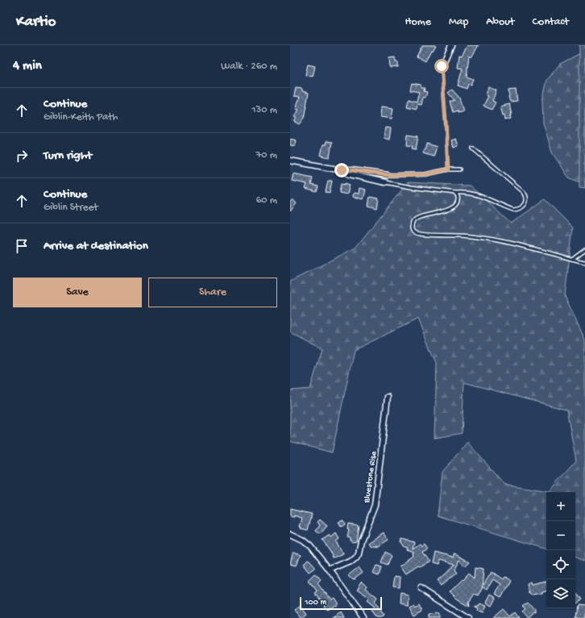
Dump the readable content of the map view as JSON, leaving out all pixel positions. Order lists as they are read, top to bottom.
{
  "streets": {
    "street": ["Bluestone Rise"]
  },
  "scale_bar": "100 m",
  "page": {
    "header": "Kartio",
    "nav": [
      "Home",
      "Map",
      "About",
      "Contact"
    ],
    "heading": ["4 min", "Walk · 260 m"],
    "list": [
      ["Continue", "Giblin-Keith Path", "130 m"],
      ["Turn right", "70 m"],
      ["Continue", "Giblin Street", "60 m"],
      "Arrive at destination"
    ],
    "buttons": ["Save", "Share"],
    "map_buttons": ["+", "−"],
    "scale": "100 m"
  }
}
